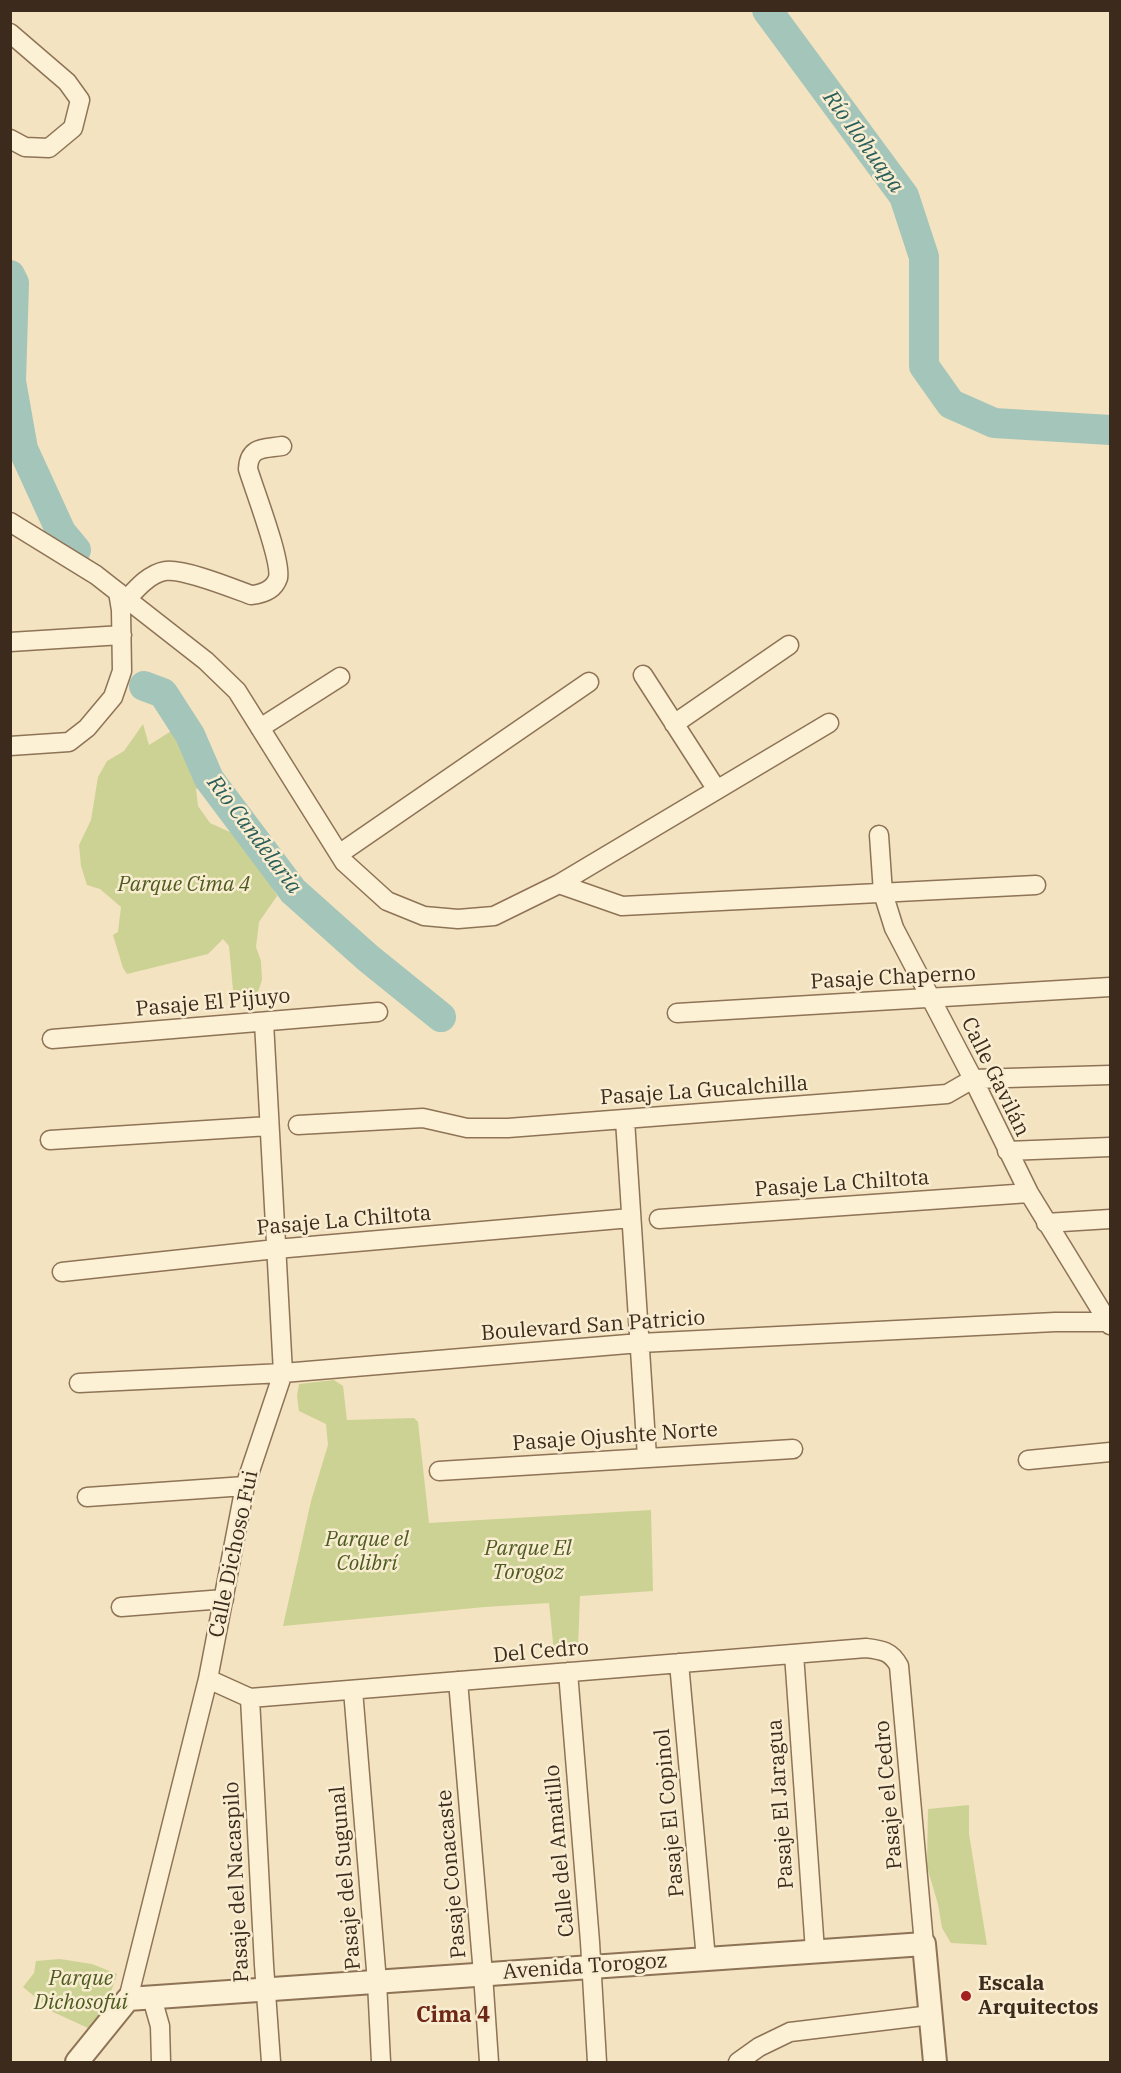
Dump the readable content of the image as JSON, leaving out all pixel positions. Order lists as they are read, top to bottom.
{
  "streets": {
    "street": [
      "Pasaje Chaperno",
      "Pasaje El Pijuyo",
      "Calle Gavilán",
      "Pasaje La Gucalchilla",
      "Pasaje La Chiltota",
      "Boulevard San Patricio",
      "Pasaje Ojushte Norte",
      "Calle Dichoso Fui",
      "Del Cedro",
      "Pasaje el Cedro",
      "Pasaje El Jaragua",
      "Pasaje El Copinol",
      "Calle del Amatillo",
      "Pasaje Conacaste",
      "Pasaje del Sugunal",
      "Pasaje del Nacaspilo",
      "Avenida Torogoz"
    ]
  },
  "crossings": [
    ["Pasaje Chaperno", "Calle Gavilán"],
    ["Pasaje El Pijuyo", "Calle Dichoso Fui"],
    ["Calle Gavilán", "Pasaje La Gucalchilla"],
    ["Calle Gavilán", "Pasaje La Chiltota"],
    ["Calle Gavilán", "Boulevard San Patricio"],
    ["Pasaje La Chiltota", "Calle Dichoso Fui"],
    ["Boulevard San Patricio", "Calle Dichoso Fui"],
    ["Calle Dichoso Fui", "Del Cedro"],
    ["Calle Dichoso Fui", "Avenida Torogoz"],
    ["Del Cedro", "Pasaje el Cedro"],
    ["Del Cedro", "Pasaje El Jaragua"],
    ["Del Cedro", "Pasaje El Copinol"],
    ["Del Cedro", "Calle del Amatillo"],
    ["Del Cedro", "Pasaje Conacaste"],
    ["Del Cedro", "Pasaje del Sugunal"],
    ["Del Cedro", "Pasaje del Nacaspilo"],
    ["Pasaje el Cedro", "Avenida Torogoz"],
    ["Pasaje El Jaragua", "Avenida Torogoz"],
    ["Pasaje El Copinol", "Avenida Torogoz"],
    ["Calle del Amatillo", "Avenida Torogoz"],
    ["Pasaje Conacaste", "Avenida Torogoz"],
    ["Pasaje del Sugunal", "Avenida Torogoz"],
    ["Pasaje del Nacaspilo", "Avenida Torogoz"]
  ],
  "districts": ["Cima 4"],
  "water": ["Río Ilohuapa", "Rio Candelaria"],
  "parks": [
    "Parque Cima 4",
    "Parque el Colibrí",
    "Parque El Torogoz",
    "Parque Dichosofui"
  ],
  "places": ["Escala Arquitectos"]
}
